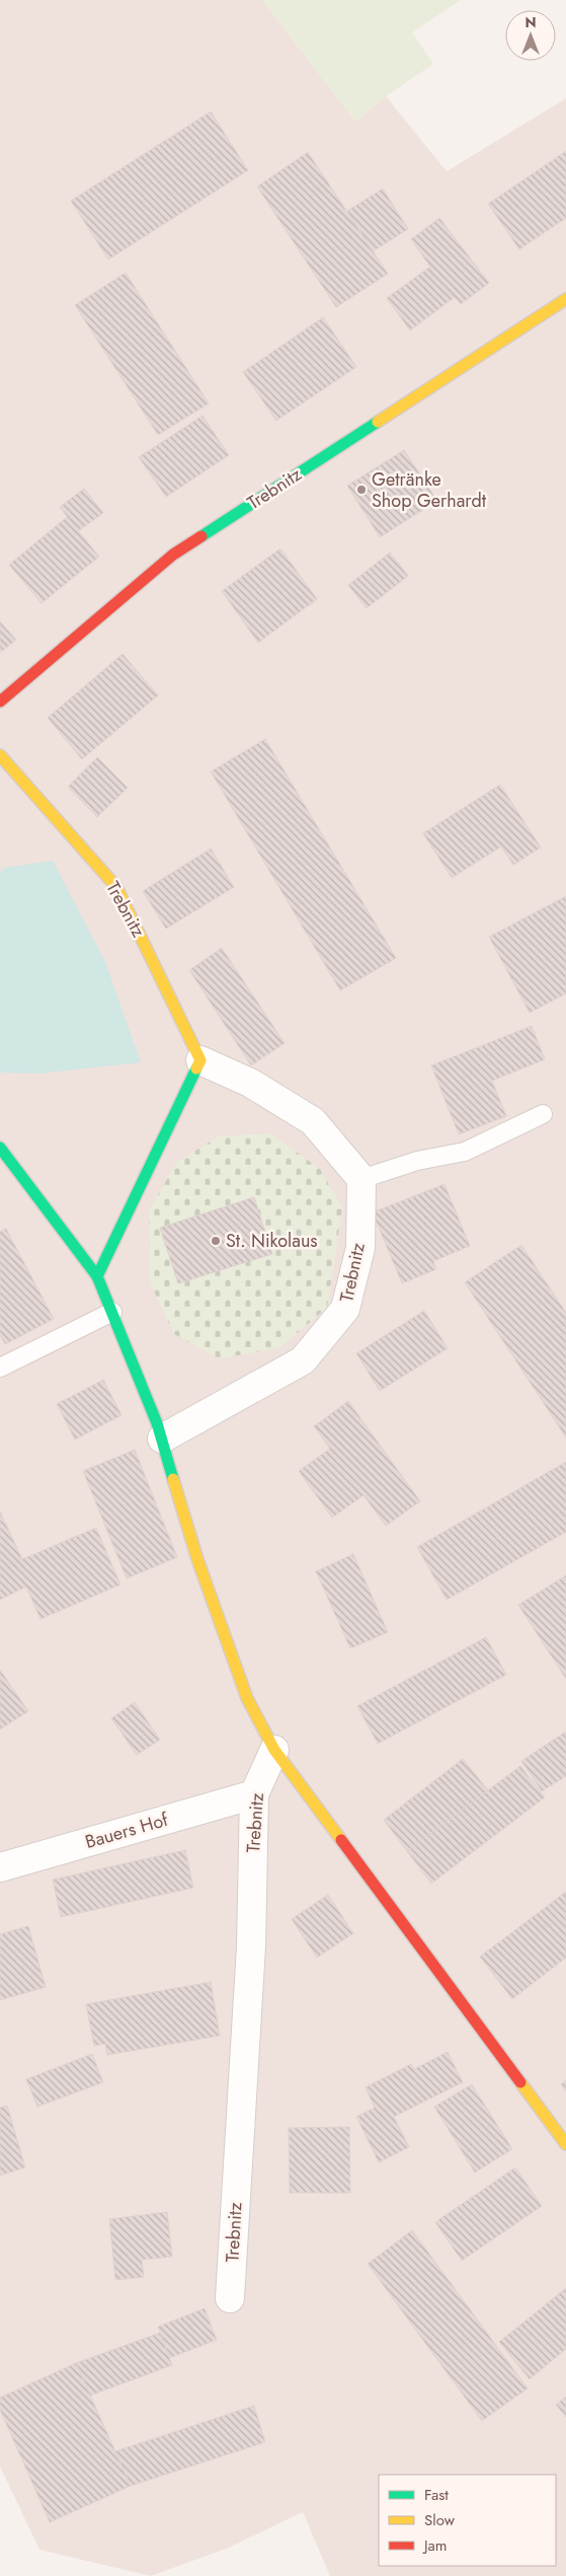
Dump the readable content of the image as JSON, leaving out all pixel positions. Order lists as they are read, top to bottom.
{
  "streets": {
    "street": ["Trebnitz", "Bauers Hof"]
  },
  "crossings": [
    ["Trebnitz", "Bauers Hof"]
  ],
  "places": ["Getränke Shop Gerhardt", "St. Nikolaus"],
  "legend": ["Fast", "Slow", "Jam"],
  "north": "top"
}
